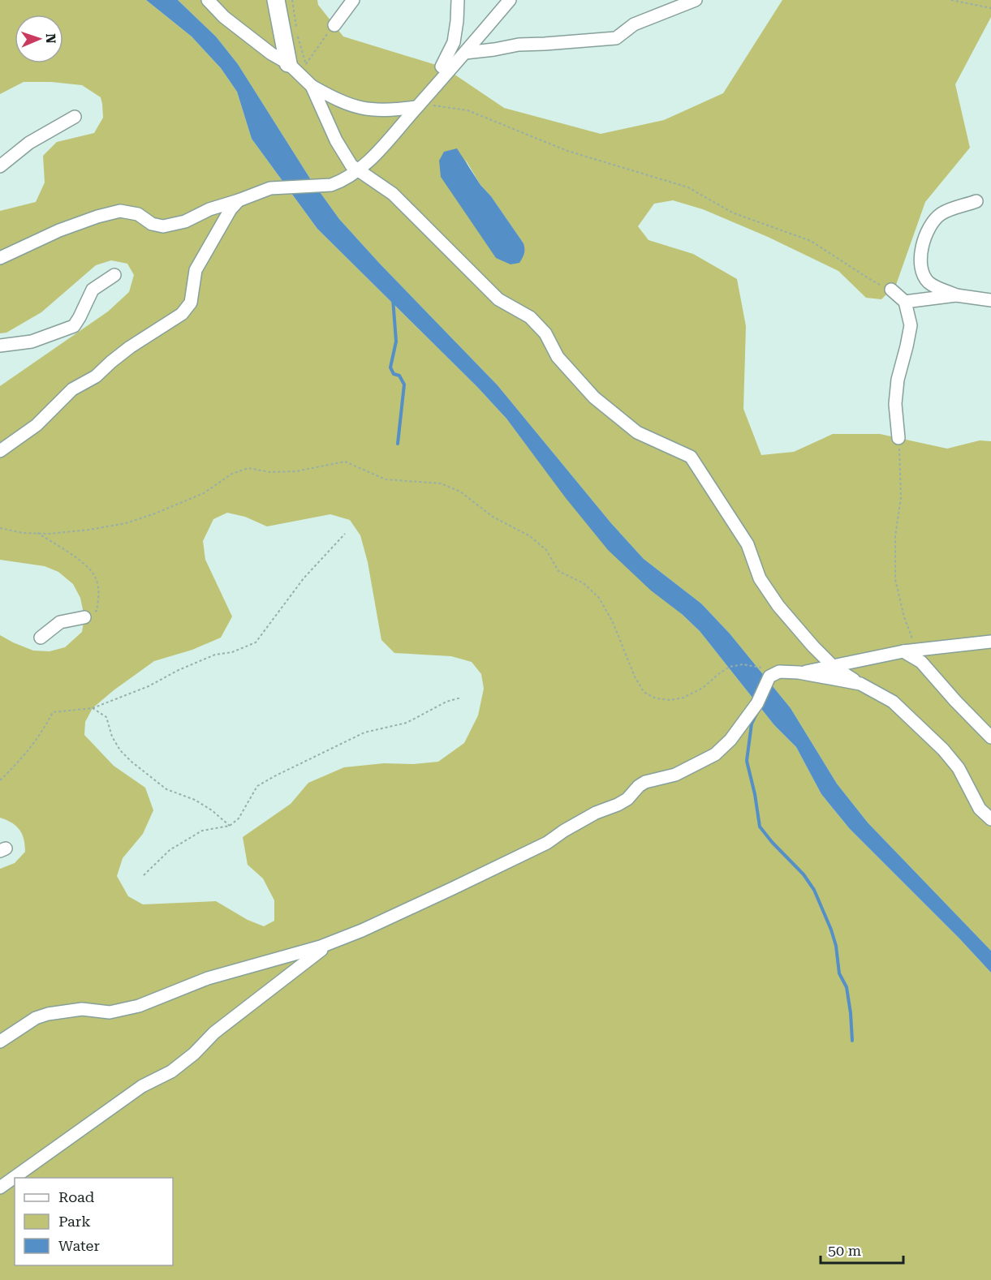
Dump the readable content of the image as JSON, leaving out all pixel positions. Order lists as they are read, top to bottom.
{
  "legend": ["Road", "Park", "Water"],
  "scale_bar": "50 m",
  "north": "right"
}
